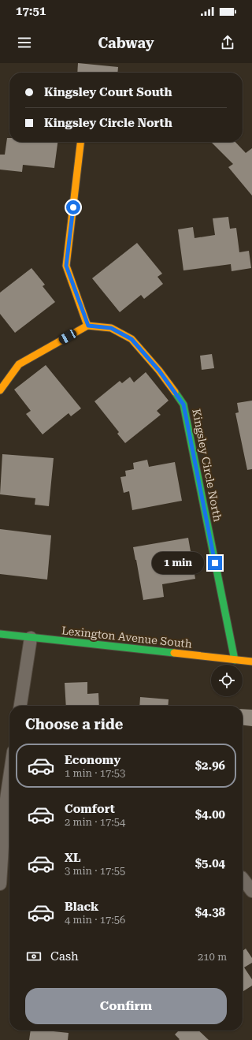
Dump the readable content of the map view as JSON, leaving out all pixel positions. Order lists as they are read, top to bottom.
{
  "streets": {
    "street": ["Kingsley Circle North", "Lexington Avenue South"]
  },
  "crossings": [
    ["Kingsley Circle North", "Lexington Avenue South"]
  ],
  "page": {
    "status": "17:51",
    "header": "Cabway",
    "banner": ["Kingsley Court South", "Kingsley Circle North"],
    "bubble": "1 min",
    "heading": "Choose a ride",
    "list": [
      {
        "name": "Economy",
        "note": "1 min · 17:53",
        "value": "$2.96"
      },
      {
        "name": "Comfort",
        "note": "2 min · 17:54",
        "value": "$4.00"
      },
      {
        "name": "XL",
        "note": "3 min · 17:55",
        "value": "$5.04"
      },
      {
        "name": "Black",
        "note": "4 min · 17:56",
        "value": "$4.38"
      }
    ],
    "pay": ["Cash", "210 m"],
    "buttons": "Confirm"
  }
}
